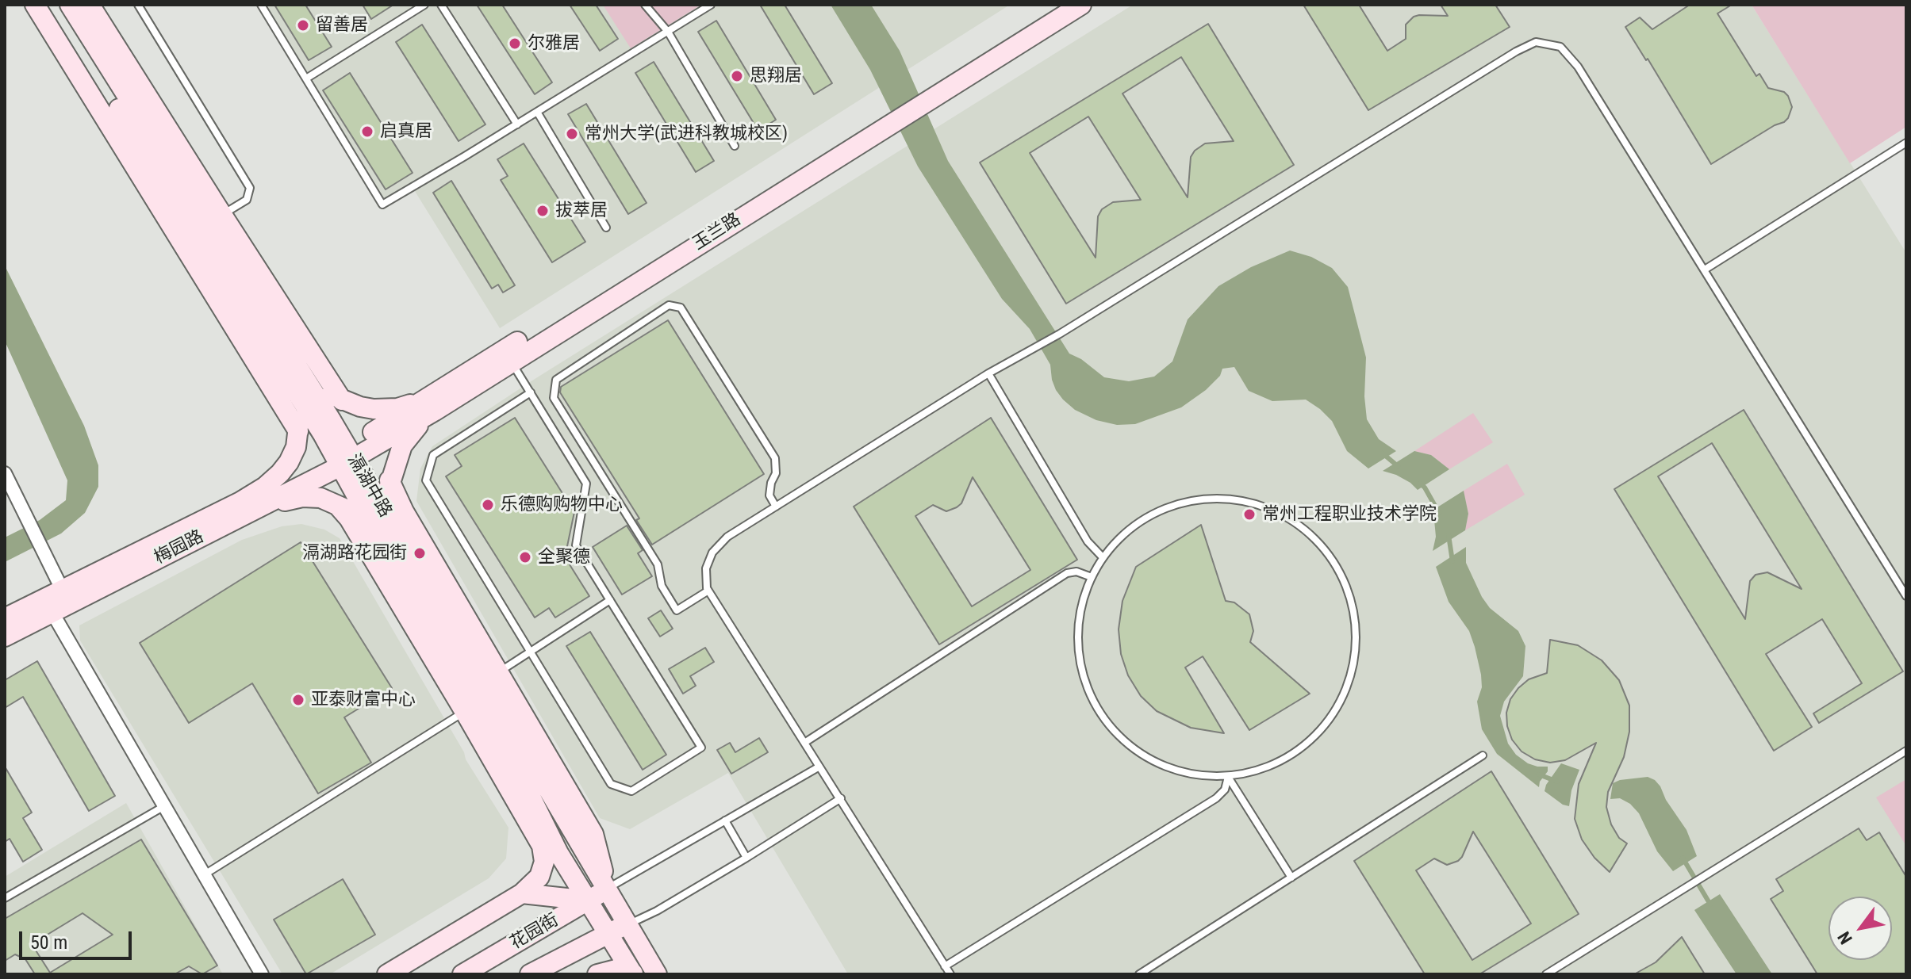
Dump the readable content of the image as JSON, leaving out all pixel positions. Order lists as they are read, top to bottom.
{
  "streets": {
    "street": [
      "玉兰路",
      "滆湖中路",
      "梅园路",
      "花园街"
    ]
  },
  "crossings": [
    ["玉兰路", "滆湖中路"],
    ["玉兰路", "梅园路"],
    ["滆湖中路", "梅园路"],
    ["滆湖中路", "花园街"]
  ],
  "places": [
    "留善居",
    "尔雅居",
    "思翔居",
    "启真居",
    "常州大学(武进科教城校区)",
    "拔萃居",
    "乐德购购物中心",
    "常州工程职业技术学院",
    "滆湖路花园街",
    "全聚德",
    "亚泰财富中心"
  ],
  "scale_bar": "50 m",
  "north": "bottom left"
}
